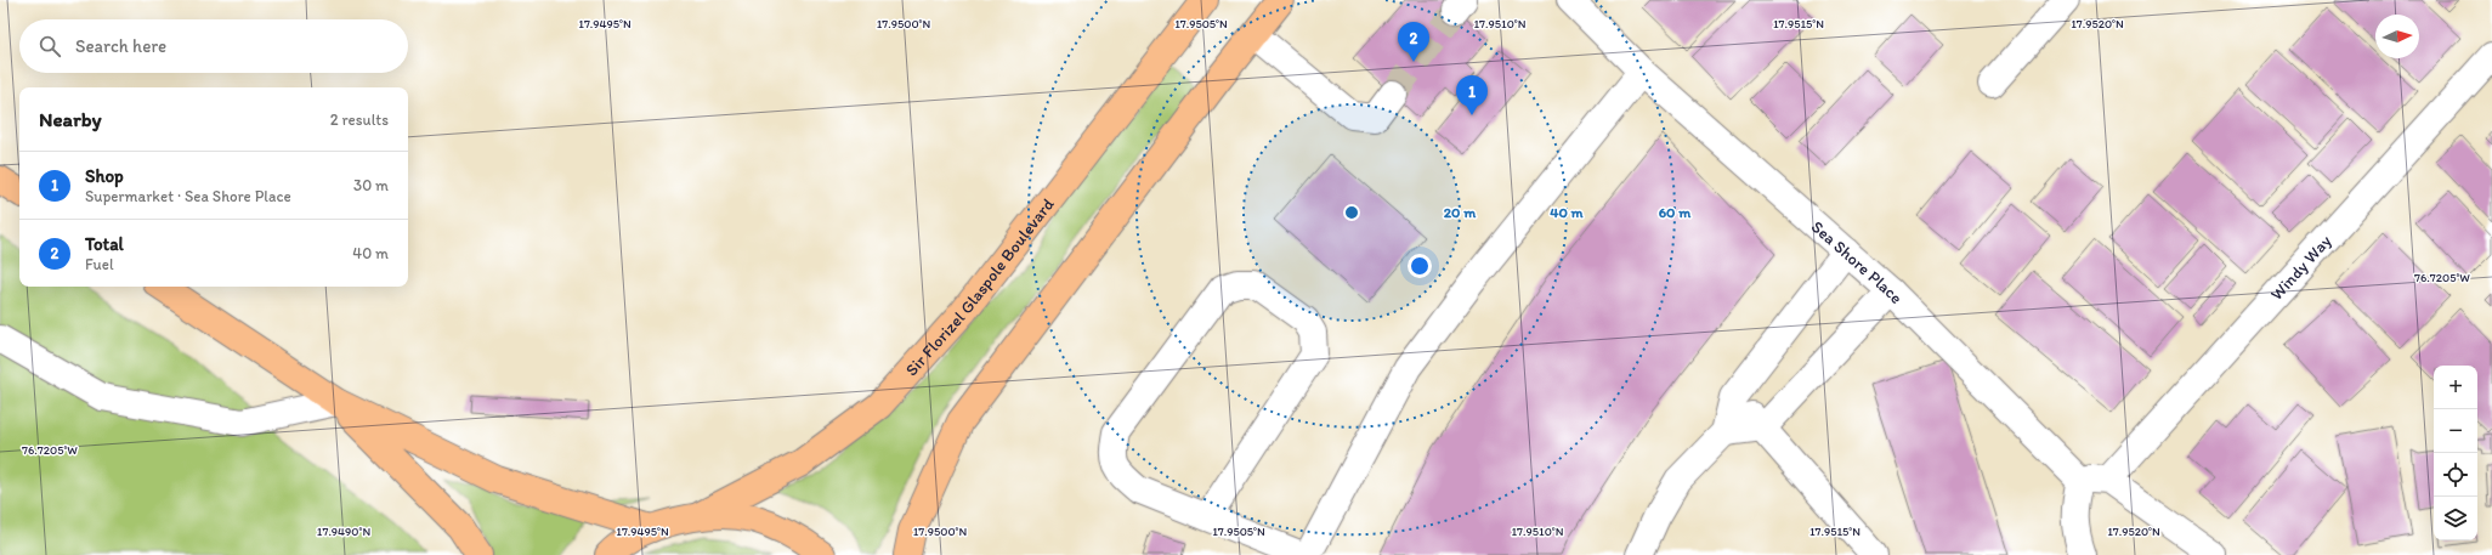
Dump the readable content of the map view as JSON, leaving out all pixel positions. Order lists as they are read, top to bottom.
{
  "streets": {
    "main road": ["Sir Florizel Glaspole Boulevard"],
    "street": ["Sea Shore Place", "Windy Way"]
  },
  "north": "right",
  "page": {
    "search": "Search here",
    "pins": ["2", "1"],
    "heading": ["Nearby", "2 results"],
    "list": [
      {
        "mark": "1",
        "name": "Shop",
        "note": "Supermarket · Sea Shore Place",
        "value": "30 m"
      },
      {
        "mark": "2",
        "name": "Total",
        "note": "Fuel",
        "value": "40 m"
      }
    ],
    "map_buttons": ["+", "−"]
  },
  "coordinates": [
    "17.9495°N",
    "17.9500°N",
    "17.9505°N",
    "17.9510°N",
    "17.9515°N",
    "17.9520°N",
    "76.7205°W",
    "17.9490°N"
  ],
  "rings": ["20 m", "40 m", "60 m"]
}
